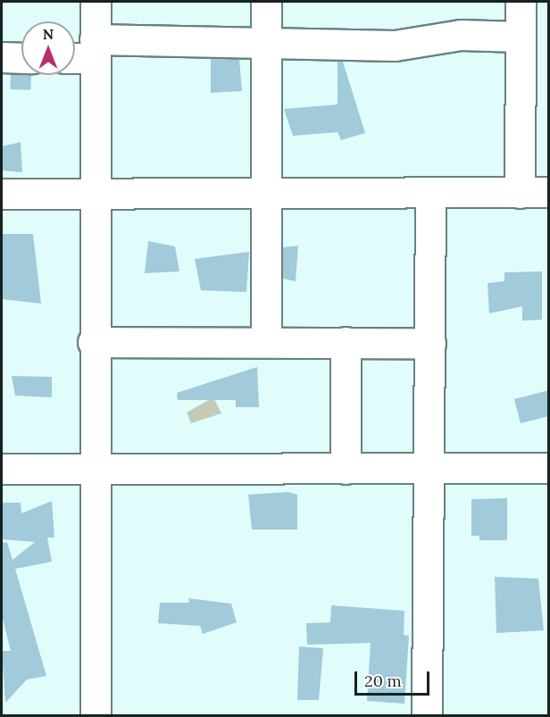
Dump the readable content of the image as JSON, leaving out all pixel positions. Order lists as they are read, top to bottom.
{
  "scale_bar": "20 m",
  "north": "top"
}
